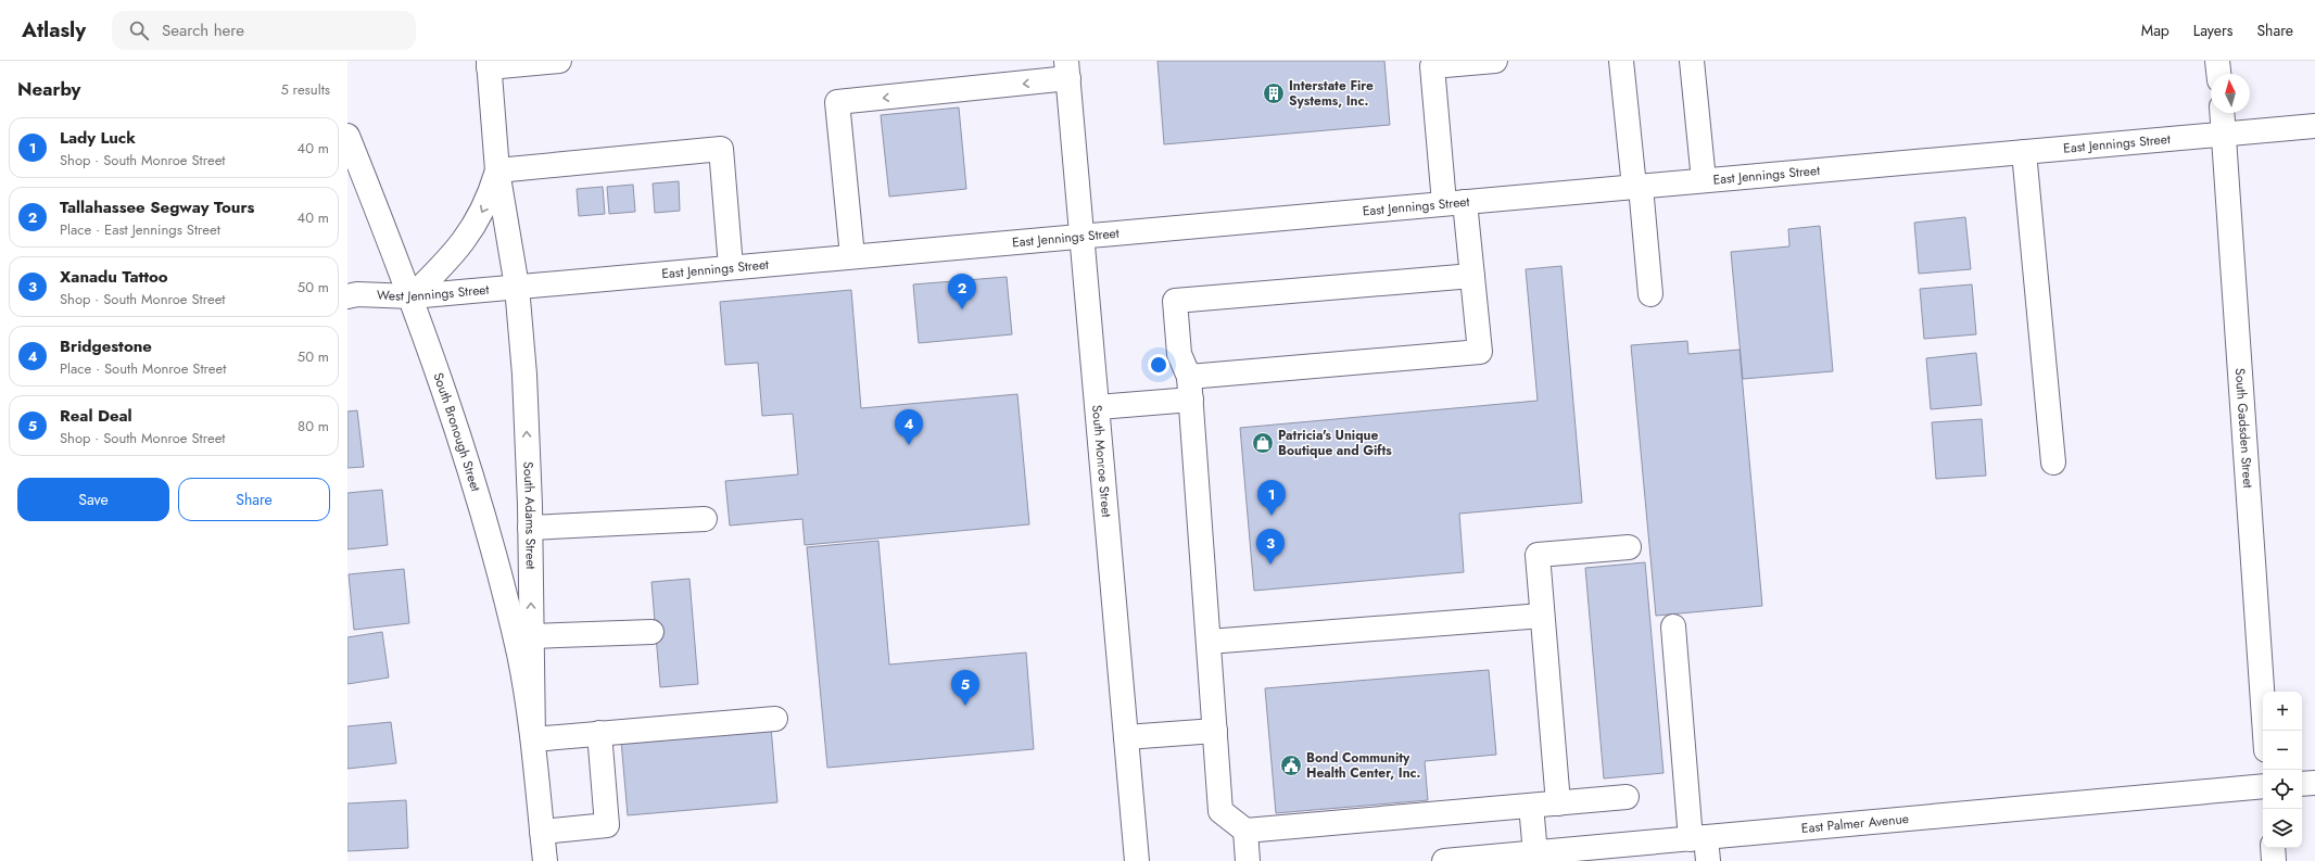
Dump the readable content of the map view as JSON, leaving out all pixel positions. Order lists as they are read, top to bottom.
{
  "streets": {
    "street": [
      "East Jennings Street",
      "West Jennings Street",
      "South Gadsden Street",
      "South Bronough Street",
      "South Monroe Street",
      "South Adams Street",
      "East Palmer Avenue"
    ]
  },
  "crossings": [
    ["East Jennings Street", "West Jennings Street"],
    ["East Jennings Street", "South Gadsden Street"],
    ["East Jennings Street", "South Monroe Street"],
    ["East Jennings Street", "South Adams Street"],
    ["West Jennings Street", "South Bronough Street"],
    ["West Jennings Street", "South Adams Street"],
    ["South Bronough Street", "South Adams Street"]
  ],
  "places": {
    "building": ["Interstate Fire Systems, Inc."],
    "shop": ["Patricia's Unique Boutique and Gifts"],
    "public building": ["Bond Community Health Center, Inc."]
  },
  "north": "top",
  "page": {
    "header": "Atlasly",
    "search": "Search here",
    "nav": ["Map", "Layers", "Share"],
    "heading": ["Nearby", "5 results"],
    "list": [
      {
        "mark": "1",
        "name": "Lady Luck",
        "note": "Shop · South Monroe Street",
        "value": "40 m"
      },
      {
        "mark": "2",
        "name": "Tallahassee Segway Tours",
        "note": "Place · East Jennings Street",
        "value": "40 m"
      },
      {
        "mark": "3",
        "name": "Xanadu Tattoo",
        "note": "Shop · South Monroe Street",
        "value": "50 m"
      },
      {
        "mark": "4",
        "name": "Bridgestone",
        "note": "Place · South Monroe Street",
        "value": "50 m"
      },
      {
        "mark": "5",
        "name": "Real Deal",
        "note": "Shop · South Monroe Street",
        "value": "80 m"
      }
    ],
    "pins": [
      "2",
      "4",
      "1",
      "3",
      "5"
    ],
    "buttons": ["Save", "Share"],
    "map_buttons": ["+", "−"]
  }
}
